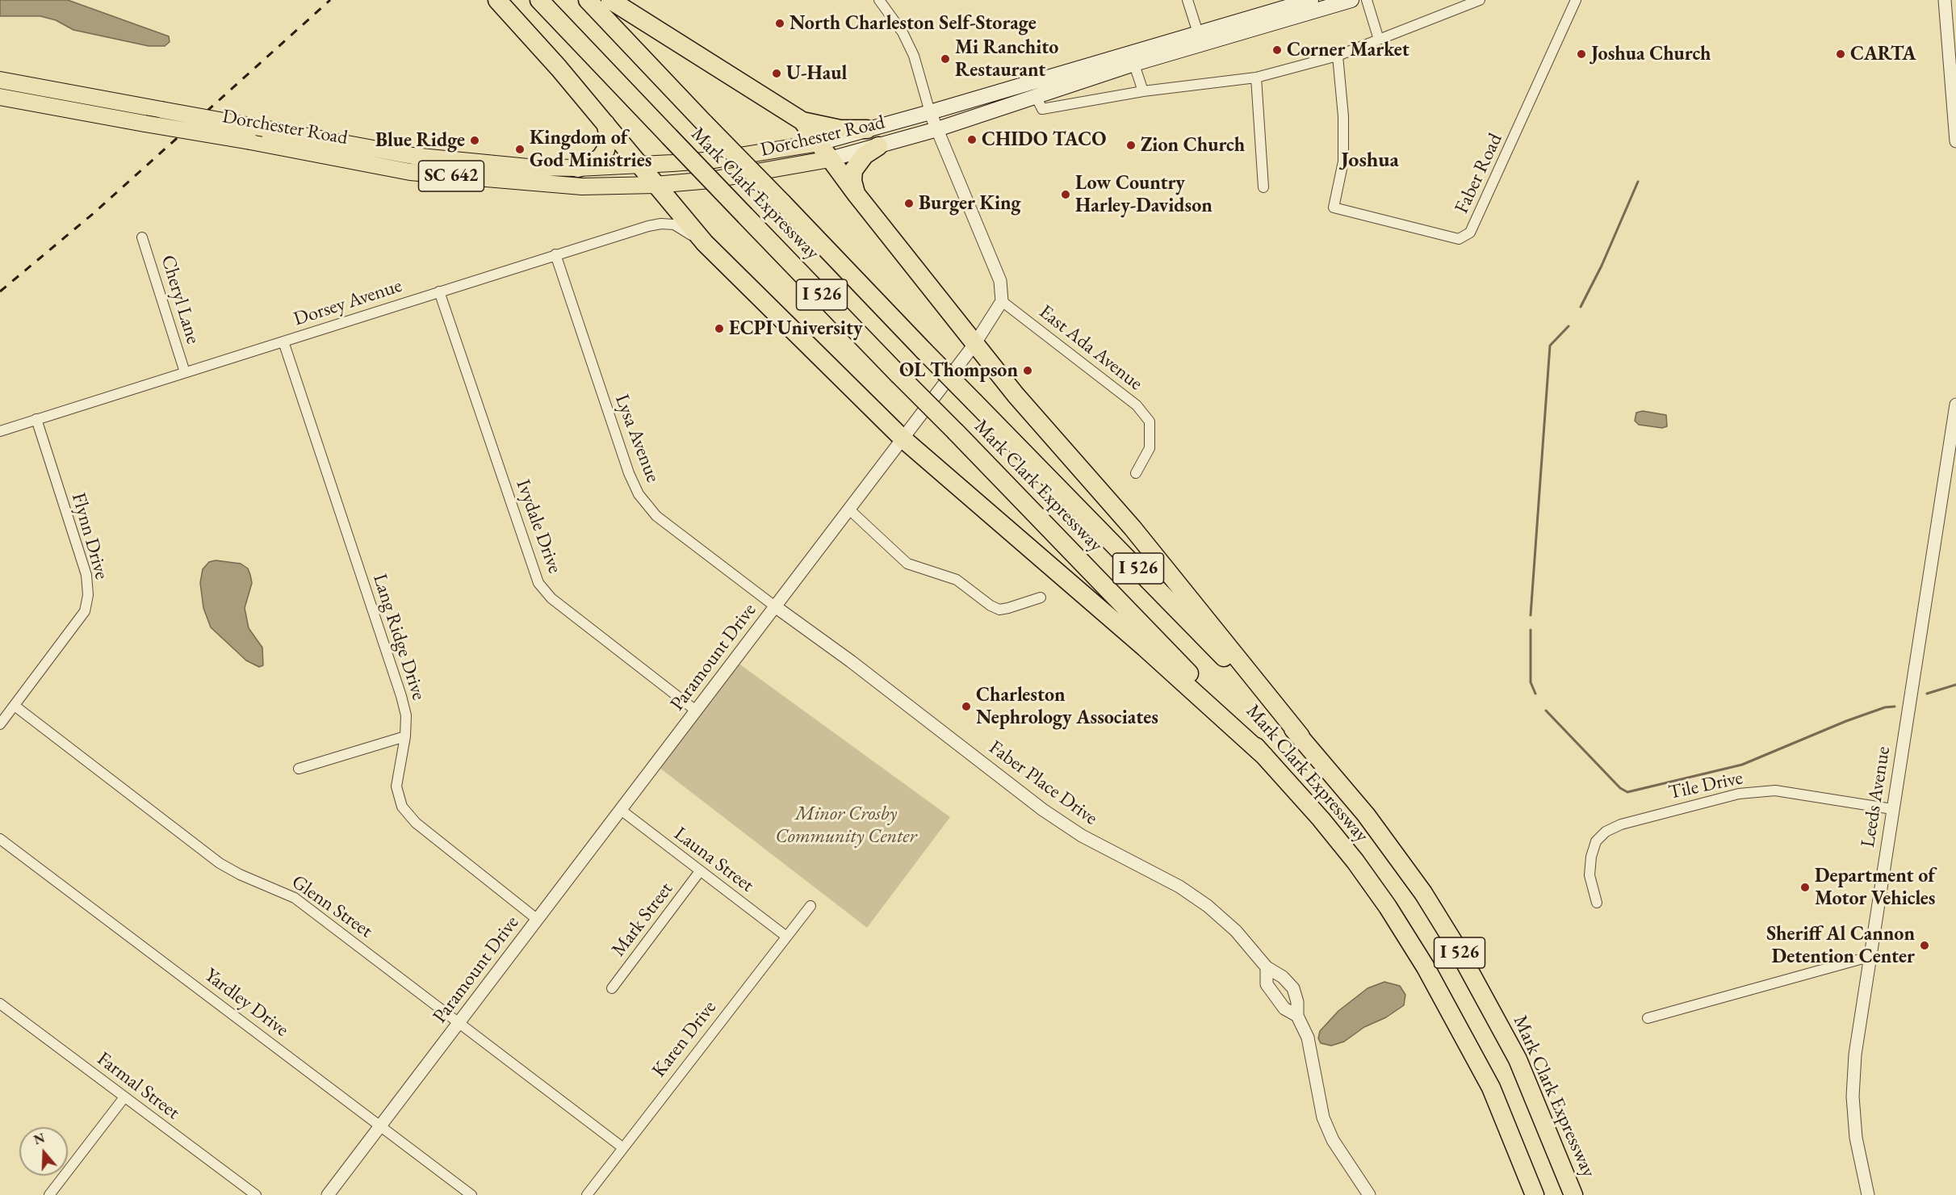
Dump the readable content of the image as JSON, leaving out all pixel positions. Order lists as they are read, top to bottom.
{
  "streets": {
    "highway": ["Mark Clark Expressway", "I 526"],
    "main road": ["Dorchester Road", "SC 642"],
    "street": [
      "Faber Road",
      "Cheryl Lane",
      "Dorsey Avenue",
      "East Ada Avenue",
      "Lysa Avenue",
      "Ivydale Drive",
      "Flynn Drive",
      "Lang Ridge Drive",
      "Paramount Drive",
      "Faber Place Drive",
      "Tile Drive",
      "Leeds Avenue",
      "Launa Street",
      "Glenn Street",
      "Mark Street",
      "Yardley Drive",
      "Karen Drive",
      "Farmal Street"
    ]
  },
  "crossings": [
    ["Cheryl Lane", "Dorsey Avenue"],
    ["Dorsey Avenue", "Lysa Avenue"],
    ["Dorsey Avenue", "Ivydale Drive"],
    ["Dorsey Avenue", "Flynn Drive"],
    ["Dorsey Avenue", "Lang Ridge Drive"],
    ["East Ada Avenue", "Paramount Drive"],
    ["Lysa Avenue", "Paramount Drive"],
    ["Lysa Avenue", "Faber Place Drive"],
    ["Ivydale Drive", "Paramount Drive"],
    ["Flynn Drive", "Glenn Street"],
    ["Lang Ridge Drive", "Paramount Drive"],
    ["Paramount Drive", "Faber Place Drive"],
    ["Paramount Drive", "Launa Street"],
    ["Paramount Drive", "Glenn Street"],
    ["Paramount Drive", "Yardley Drive"],
    ["Tile Drive", "Leeds Avenue"],
    ["Launa Street", "Mark Street"],
    ["Launa Street", "Karen Drive"],
    ["Glenn Street", "Karen Drive"]
  ],
  "districts": ["Joshua"],
  "parks": ["Minor Crosby Community Center"],
  "places": [
    "North Charleston Self-Storage",
    "Corner Market",
    "Joshua Church",
    "CARTA",
    "Mi Ranchito Restaurant",
    "U-Haul",
    "CHIDO TACO",
    "Blue Ridge",
    "Zion Church",
    "Kingdom of God Ministries",
    "Low Country Harley-Davidson",
    "Burger King",
    "ECPI University",
    "OL Thompson",
    "Charleston Nephrology Associates",
    "Department of Motor Vehicles",
    "Sheriff Al Cannon Detention Center"
  ],
  "north": "top"
}
